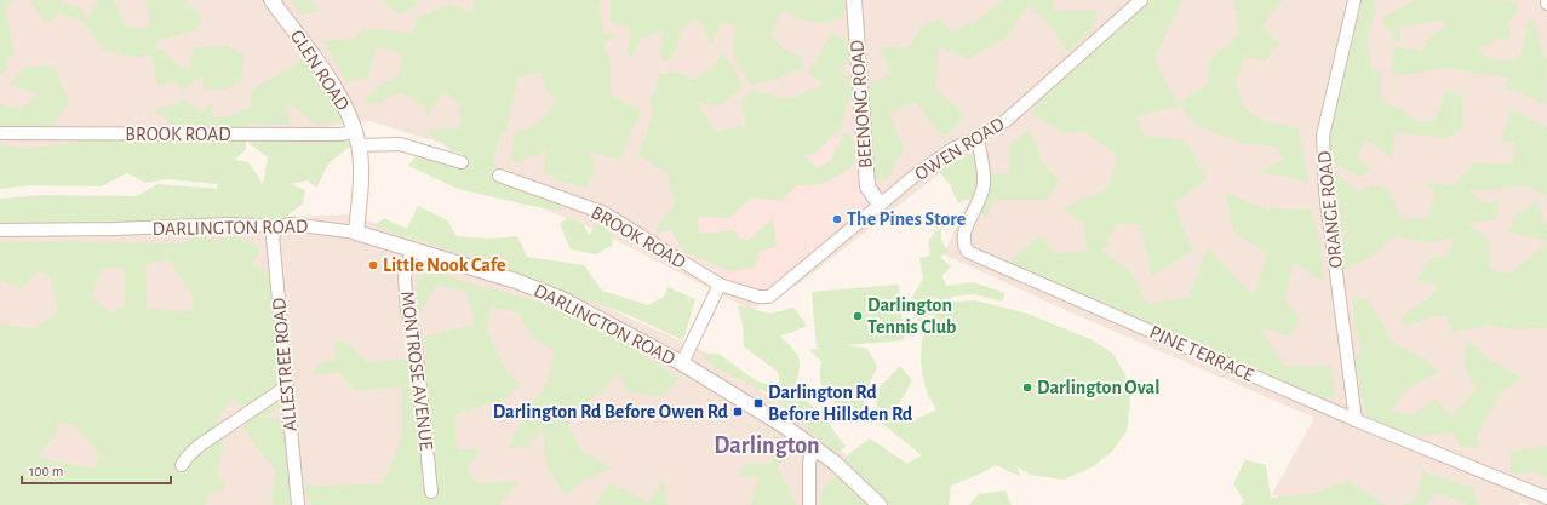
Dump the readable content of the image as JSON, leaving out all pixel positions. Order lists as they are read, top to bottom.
{
  "streets": {
    "street": [
      "GLEN ROAD",
      "BEENONG ROAD",
      "BROOK ROAD",
      "OWEN ROAD",
      "ORANGE ROAD",
      "DARLINGTON ROAD",
      "PINE TERRACE",
      "ALLESTREE ROAD",
      "MONTROSE AVENUE"
    ]
  },
  "crossings": [
    ["GLEN ROAD", "BROOK ROAD"],
    ["GLEN ROAD", "DARLINGTON ROAD"],
    ["BEENONG ROAD", "OWEN ROAD"],
    ["BROOK ROAD", "OWEN ROAD"],
    ["OWEN ROAD", "PINE TERRACE"],
    ["ORANGE ROAD", "PINE TERRACE"],
    ["DARLINGTON ROAD", "ALLESTREE ROAD"],
    ["DARLINGTON ROAD", "MONTROSE AVENUE"]
  ],
  "districts": ["Darlington"],
  "places": {
    "other": [
      "The Pines Store",
      "Little Nook Cafe",
      "Darlington Tennis Club",
      "Darlington Oval"
    ],
    "transit": ["Darlington Rd Before Hillsden Rd", "Darlington Rd Before Owen Rd"]
  },
  "scale_bar": "100 m"
}
